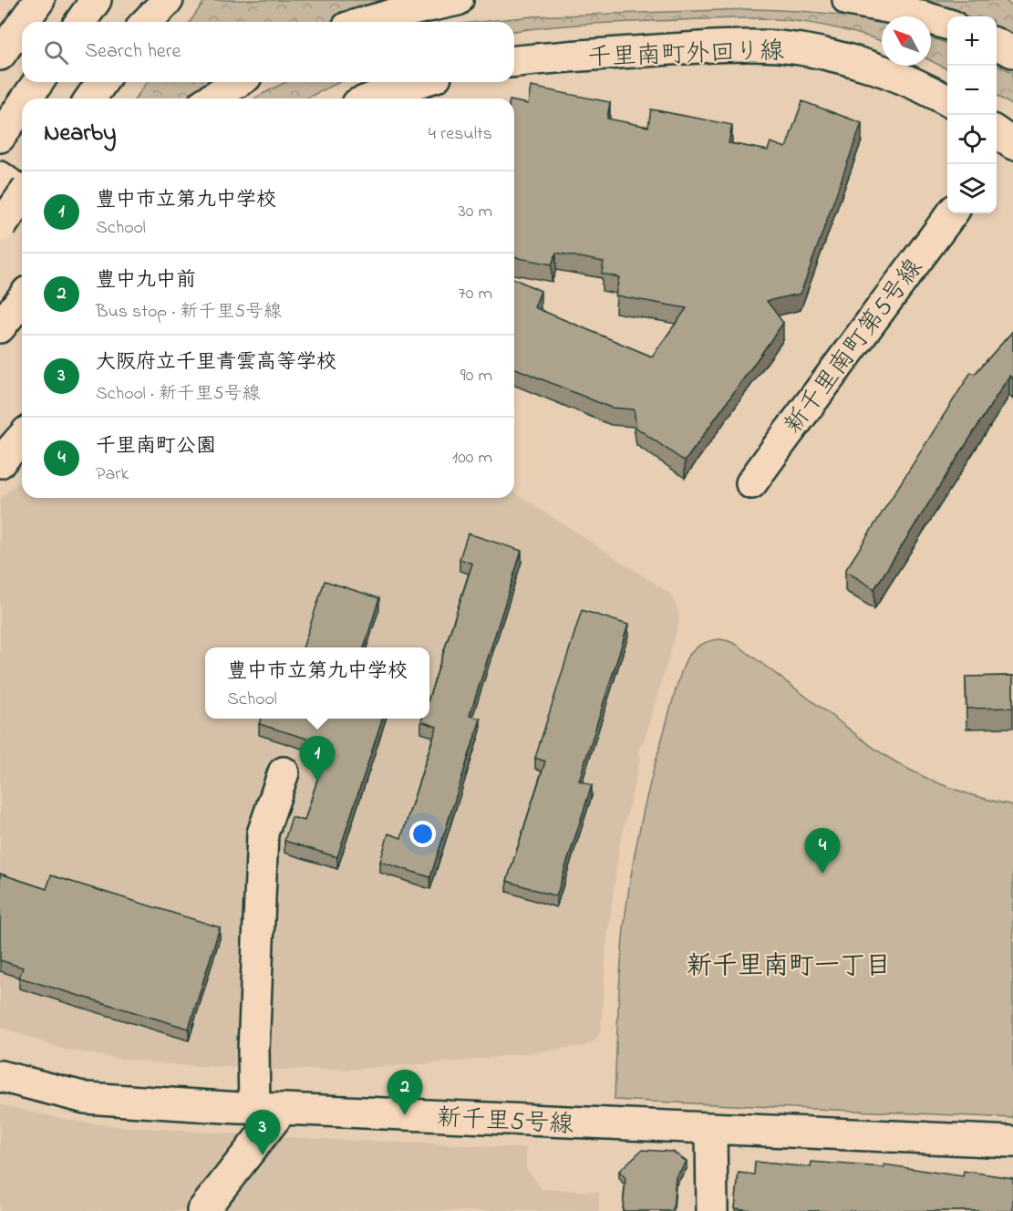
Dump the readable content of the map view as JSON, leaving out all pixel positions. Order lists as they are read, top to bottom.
{
  "streets": {
    "main road": ["千里南町外回り線", "新千里南町第5号線", "新千里5号線"]
  },
  "districts": ["新千里南町一丁目"],
  "north": "top left",
  "page": {
    "map_buttons": ["+", "−"],
    "search": "Search here",
    "heading": ["Nearby", "4 results"],
    "list": [
      {
        "mark": "1",
        "name": "豊中市立第九中学校",
        "note": "School",
        "value": "30 m"
      },
      {
        "mark": "2",
        "name": "豊中九中前",
        "note": "Bus stop · 新千里5号線",
        "value": "70 m"
      },
      {
        "mark": "3",
        "name": "大阪府立千里青雲高等学校",
        "note": "School · 新千里5号線",
        "value": "90 m"
      },
      {
        "mark": "4",
        "name": "千里南町公園",
        "note": "Park",
        "value": "100 m"
      }
    ],
    "popup": ["豊中市立第九中学校", "School"],
    "pins": [
      "1",
      "4",
      "2",
      "3"
    ]
  }
}
